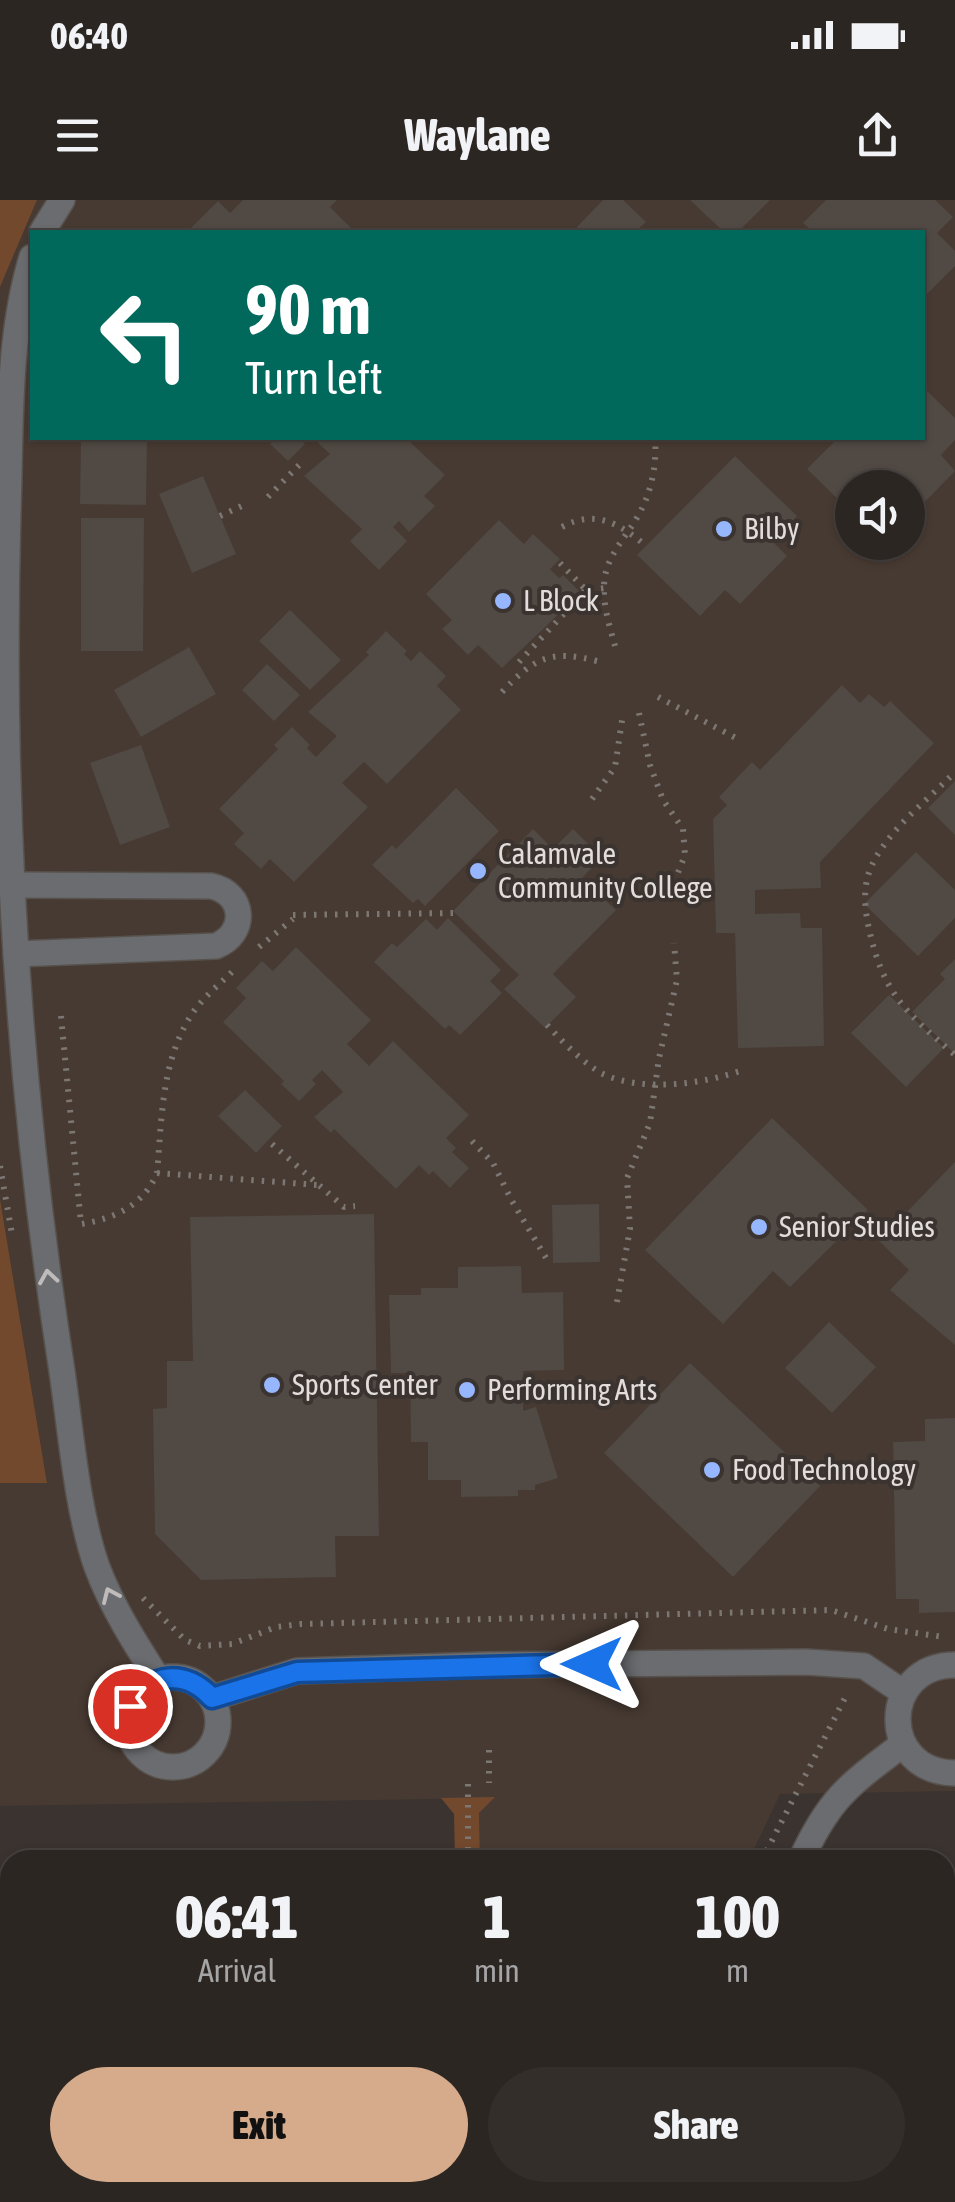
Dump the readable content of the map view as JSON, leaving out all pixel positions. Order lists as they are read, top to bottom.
{
  "places": [
    "Bilby",
    "L Block",
    "Calamvale Community College",
    "Senior Studies",
    "Sports Center",
    "Performing Arts",
    "Food Technology"
  ],
  "page": {
    "status": "06:40",
    "header": "Waylane",
    "turn": ["90 m", "Turn left"],
    "eta": [
      "06:41",
      "Arrival",
      "1",
      "min",
      "100",
      "m"
    ],
    "buttons": ["Exit", "Share"]
  }
}
